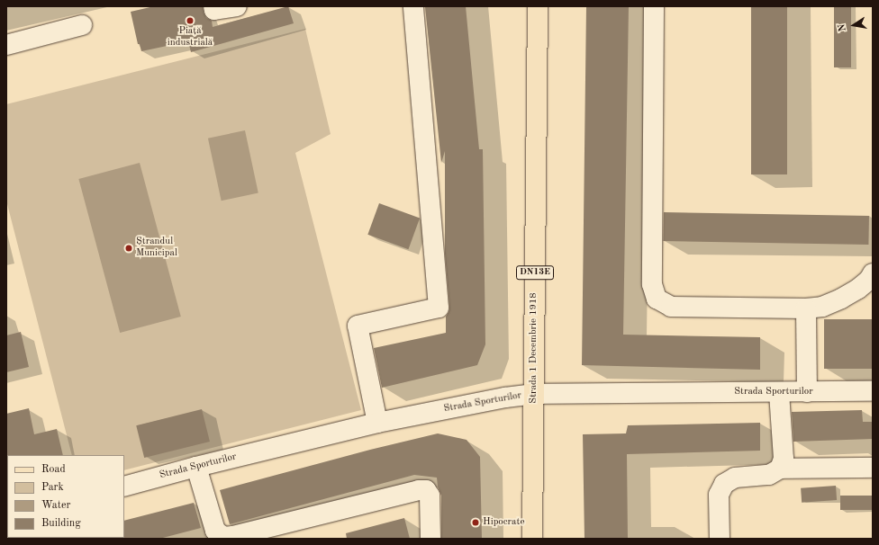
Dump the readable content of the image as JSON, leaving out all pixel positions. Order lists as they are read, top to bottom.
{
  "streets": {
    "main road": ["DN13E", "Strada 1 Decembrie 1918"],
    "street": ["Strada Sporturilor"]
  },
  "crossings": [
    ["Strada 1 Decembrie 1918", "Strada Sporturilor"]
  ],
  "places": ["Piață industrială", "Ștrandul Municipal", "Hipocrate"],
  "legend": [
    "Road",
    "Park",
    "Water",
    "Building"
  ],
  "north": "left"
}
